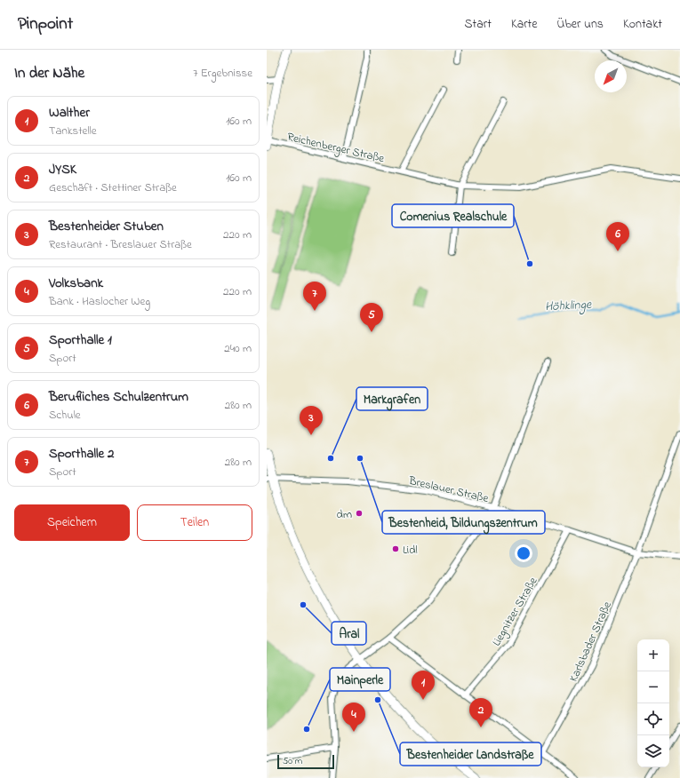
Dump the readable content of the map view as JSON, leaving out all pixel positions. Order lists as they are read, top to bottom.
{
  "streets": {
    "street": [
      "Reichenberger Straße",
      "Breslauer Straße",
      "Liegnitzer Straße",
      "Karlsbader Straße"
    ]
  },
  "crossings": [
    ["Breslauer Straße", "Liegnitzer Straße"],
    ["Breslauer Straße", "Karlsbader Straße"]
  ],
  "water": ["Höhklinge"],
  "places": [
    "Comenius Realschule",
    "Markgrafen",
    "Bestenheid, Bildungszentrum",
    "dm",
    "Lidl",
    "Aral",
    "Bestenheider Landstraße",
    "Mainperle"
  ],
  "scale_bar": "50 m",
  "north": "bottom left",
  "page": {
    "header": "Pinpoint",
    "nav": [
      "Start",
      "Karte",
      "Über uns",
      "Kontakt"
    ],
    "heading": ["In der Nähe", "7 Ergebnisse"],
    "list": [
      {
        "mark": "1",
        "name": "Walther",
        "note": "Tankstelle",
        "value": "160 m"
      },
      {
        "mark": "2",
        "name": "JYSK",
        "note": "Geschäft · Stettiner Straße",
        "value": "160 m"
      },
      {
        "mark": "3",
        "name": "Bestenheider Stuben",
        "note": "Restaurant · Breslauer Straße",
        "value": "220 m"
      },
      {
        "mark": "4",
        "name": "Volksbank",
        "note": "Bank · Haslocher Weg",
        "value": "220 m"
      },
      {
        "mark": "5",
        "name": "Sporthalle 1",
        "note": "Sport",
        "value": "240 m"
      },
      {
        "mark": "6",
        "name": "Berufliches Schulzentrum",
        "note": "Schule",
        "value": "280 m"
      },
      {
        "mark": "7",
        "name": "Sporthalle 2",
        "note": "Sport",
        "value": "280 m"
      }
    ],
    "pins": [
      "6",
      "7",
      "5",
      "3",
      "1",
      "2",
      "4"
    ],
    "buttons": ["Speichern", "Teilen"],
    "map_buttons": ["+", "−"],
    "scale": "50 m"
  }
}
